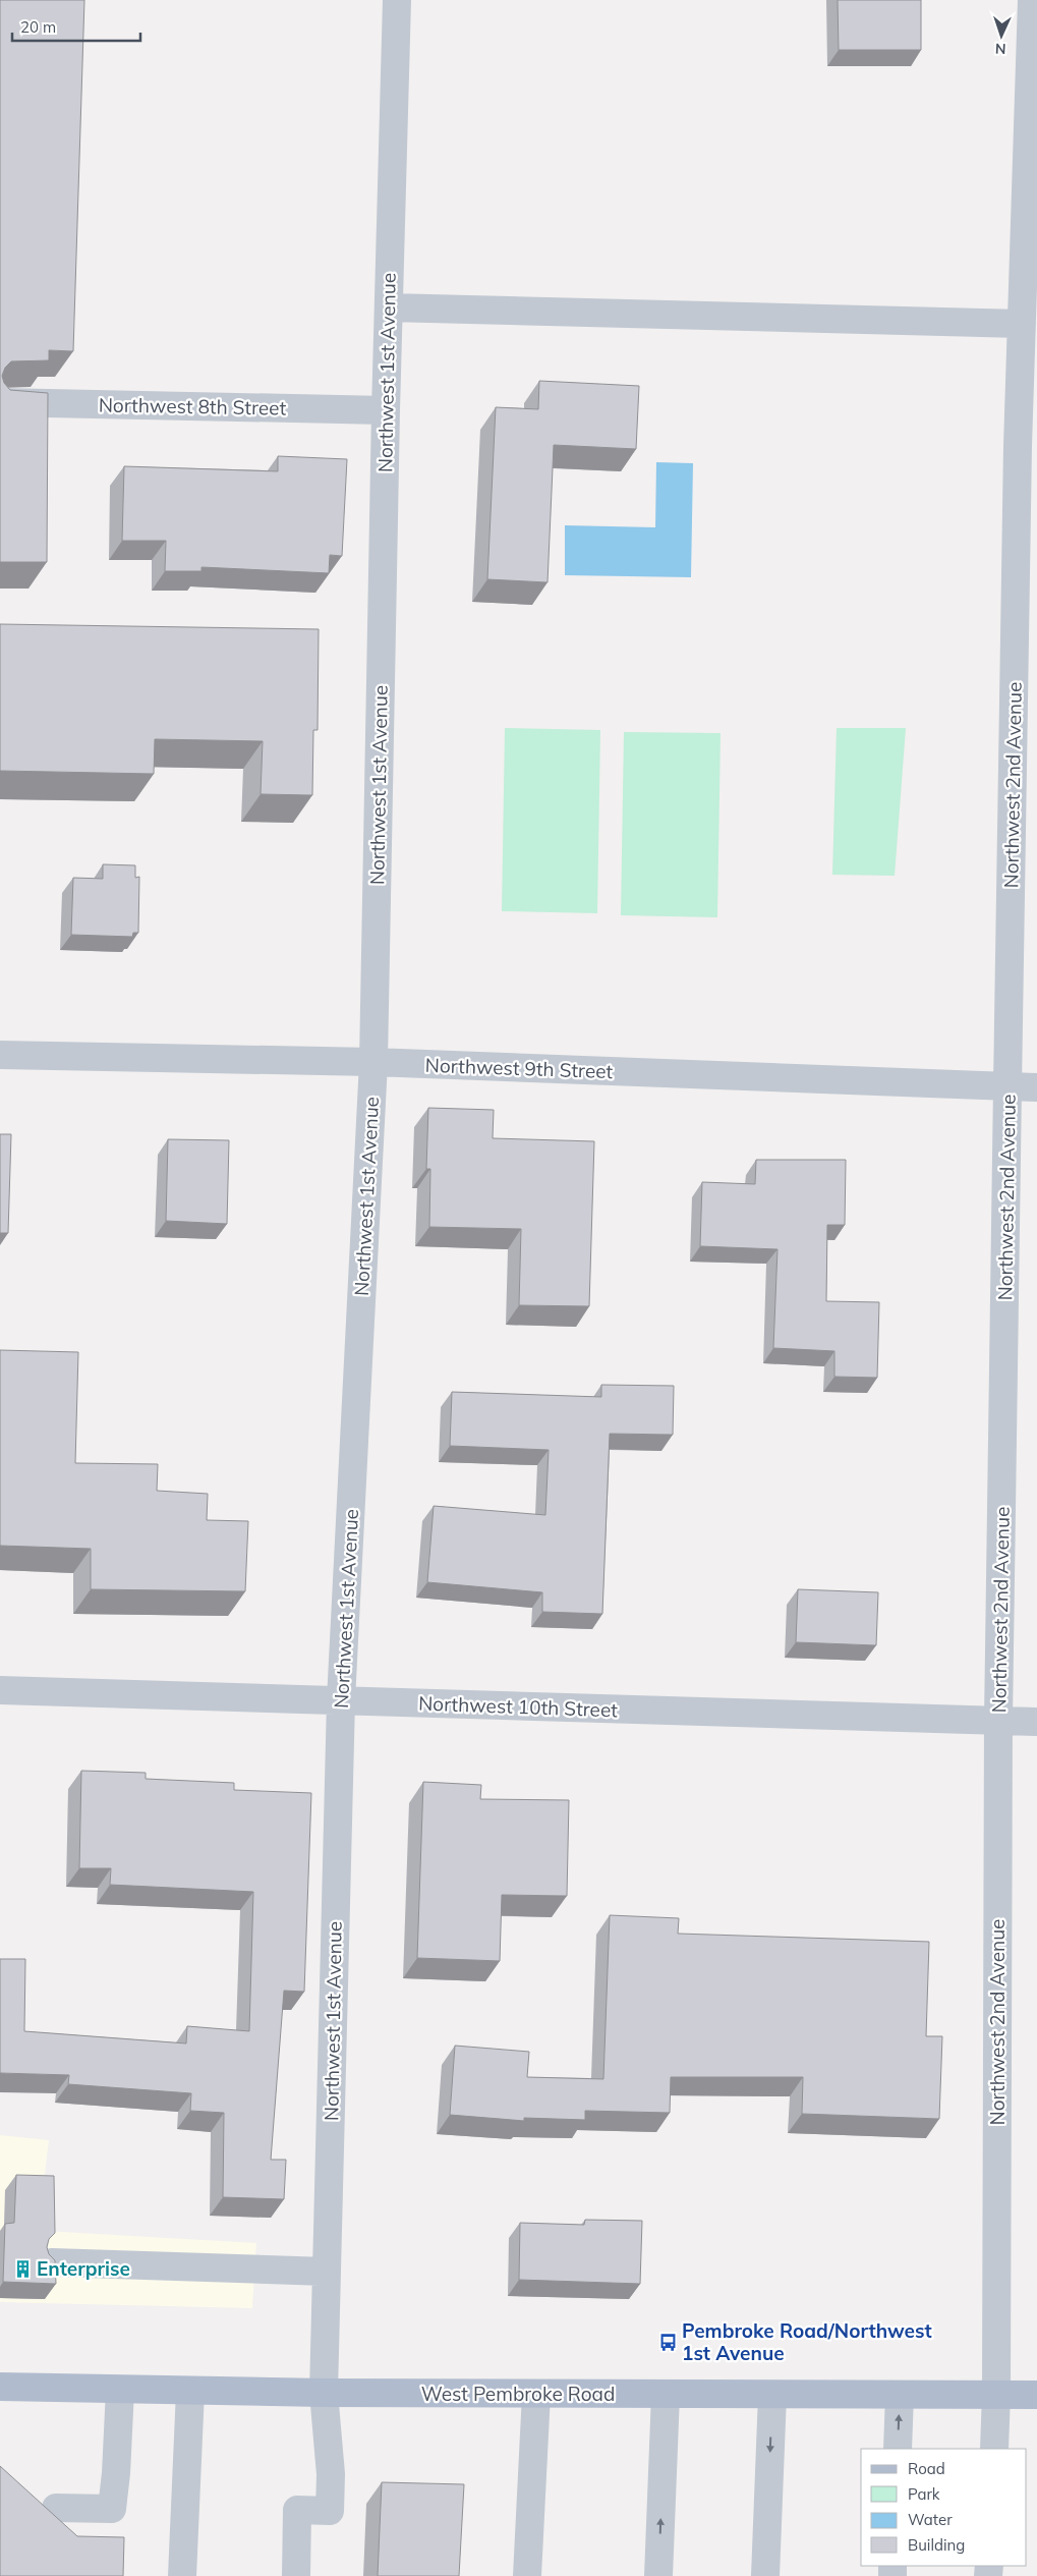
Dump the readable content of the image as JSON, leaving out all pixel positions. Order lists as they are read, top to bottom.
{
  "streets": {
    "main road": ["West Pembroke Road"],
    "street": [
      "Northwest 1st Avenue",
      "Northwest 8th Street",
      "Northwest 2nd Avenue",
      "Northwest 9th Street",
      "Northwest 10th Street"
    ]
  },
  "crossings": [
    ["Northwest 1st Avenue", "Northwest 8th Street"],
    ["Northwest 1st Avenue", "Northwest 9th Street"],
    ["Northwest 1st Avenue", "Northwest 10th Street"],
    ["Northwest 1st Avenue", "West Pembroke Road"],
    ["Northwest 2nd Avenue", "Northwest 9th Street"],
    ["Northwest 2nd Avenue", "Northwest 10th Street"],
    ["Northwest 2nd Avenue", "West Pembroke Road"]
  ],
  "places": {
    "building": ["Enterprise"],
    "bus stop": ["Pembroke Road/Northwest 1st Avenue"]
  },
  "legend": [
    "Road",
    "Park",
    "Water",
    "Building"
  ],
  "scale_bar": "20 m",
  "north": "bottom"
}
